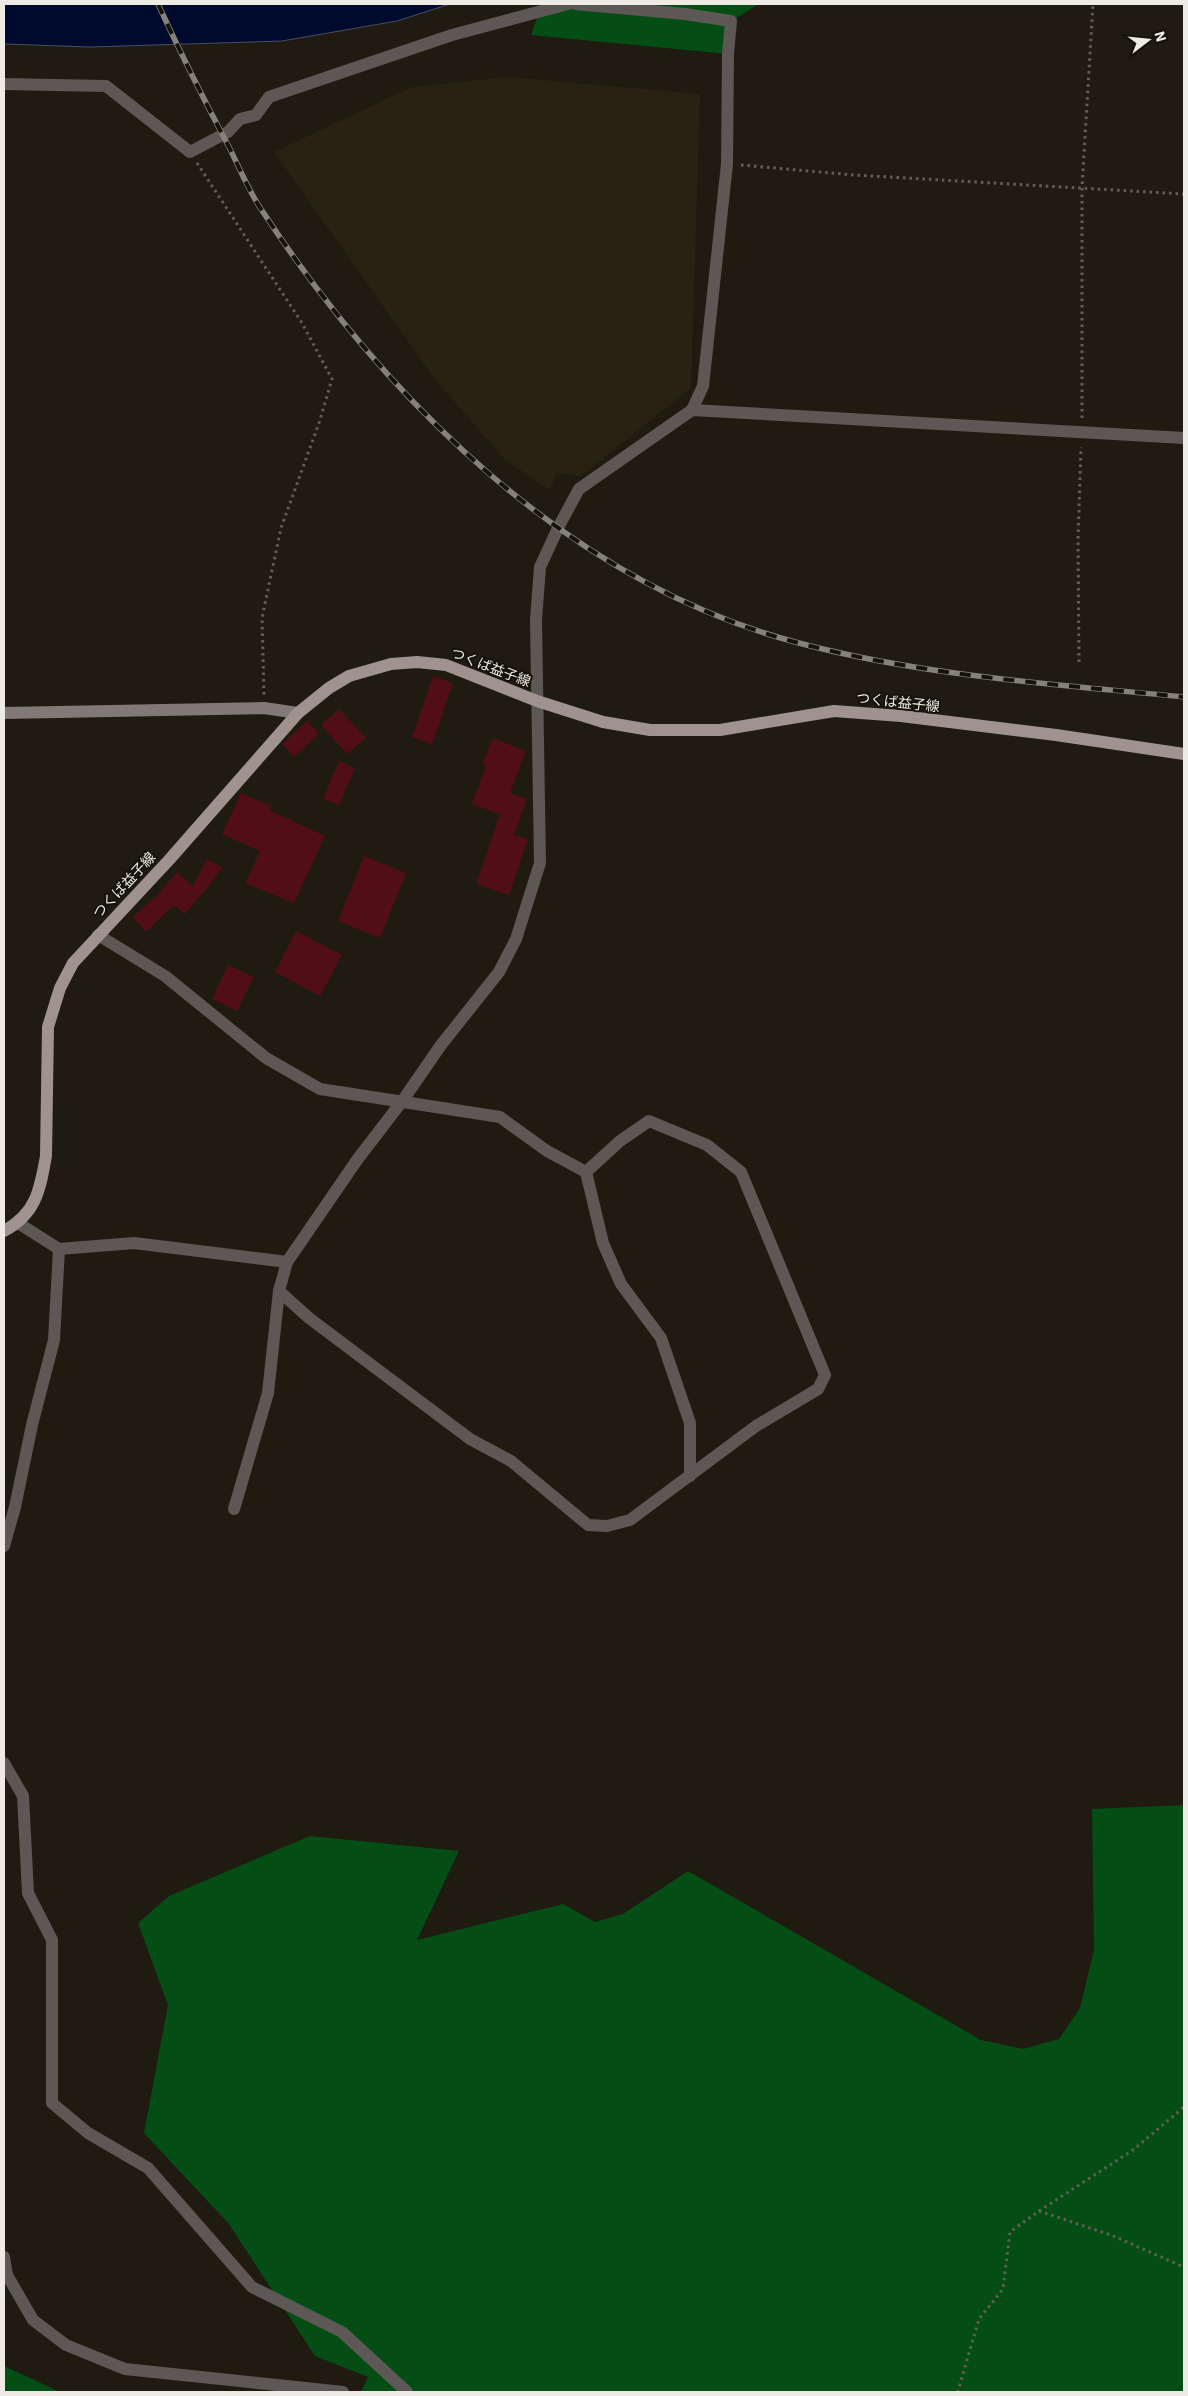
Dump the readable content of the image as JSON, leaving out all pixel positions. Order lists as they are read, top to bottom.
{
  "streets": {
    "main road": ["つくば益子線"]
  },
  "north": "right"
}
